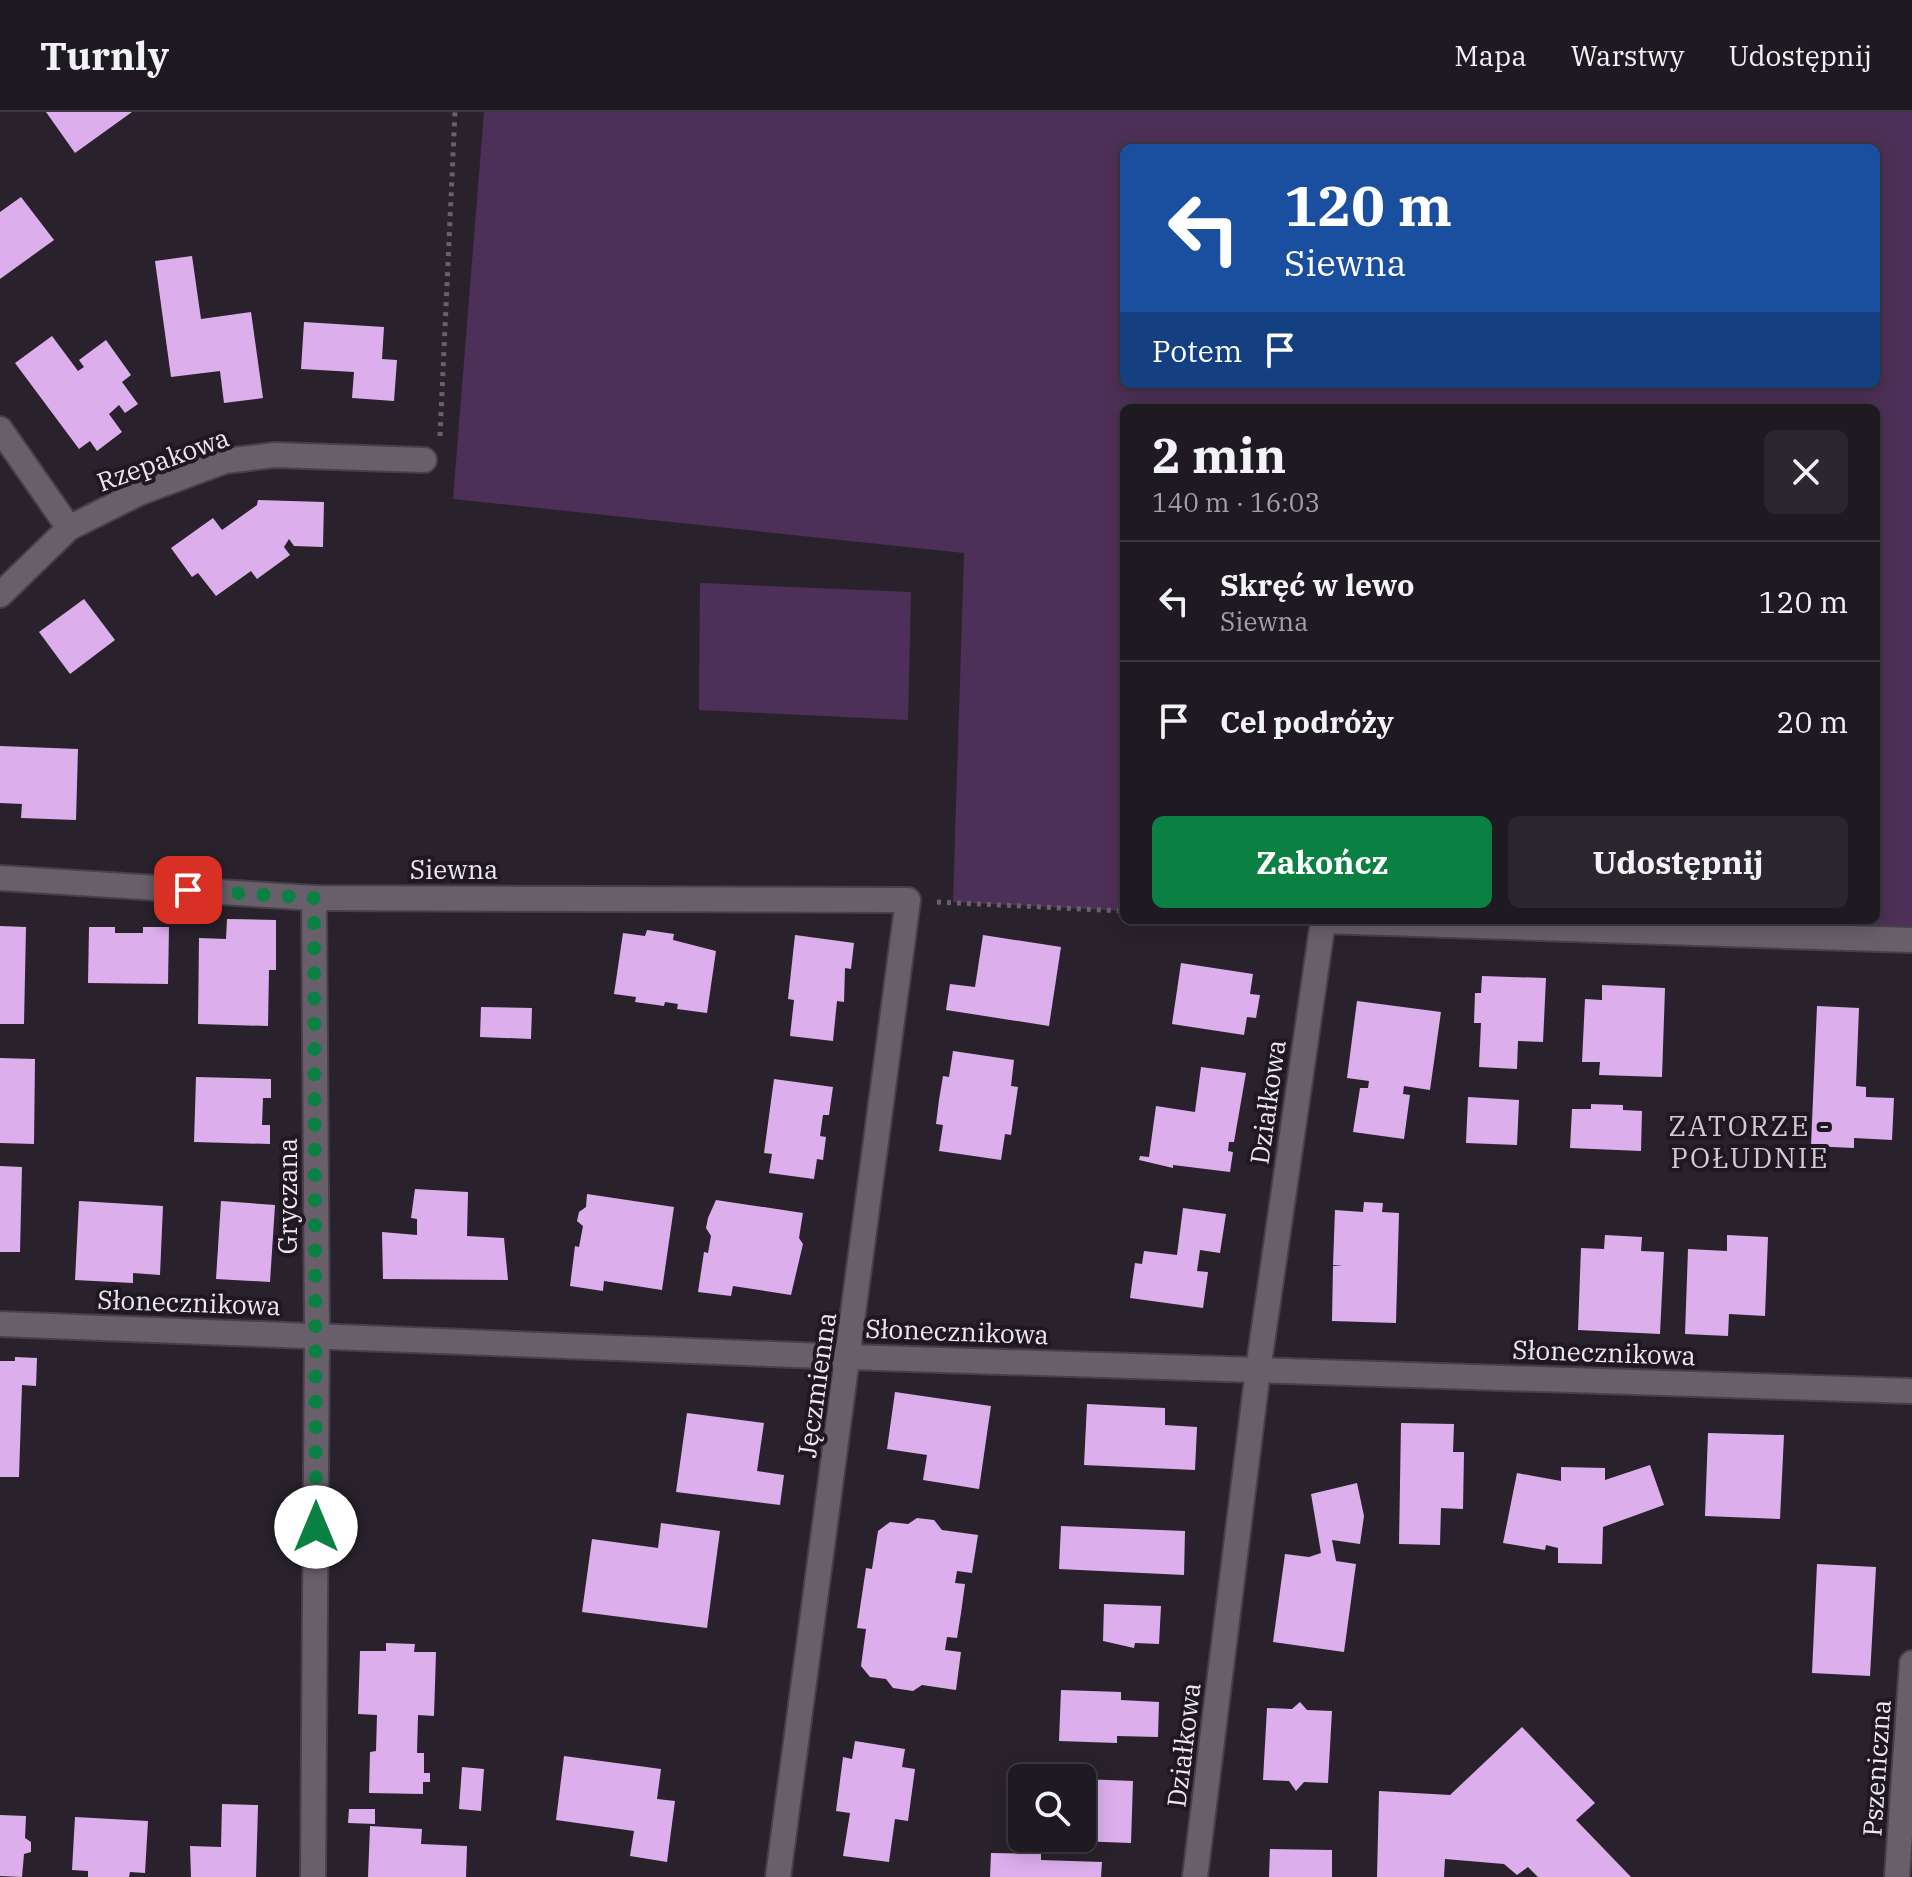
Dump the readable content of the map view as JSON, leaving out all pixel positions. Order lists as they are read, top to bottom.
{
  "streets": {
    "street": [
      "Rzepakowa",
      "Siewna",
      "Działkowa",
      "Gryczana",
      "Słonecznikowa",
      "Jęczmienna",
      "Pszeniczna"
    ]
  },
  "crossings": [
    ["Siewna", "Gryczana"],
    ["Siewna", "Jęczmienna"],
    ["Działkowa", "Słonecznikowa"],
    ["Gryczana", "Słonecznikowa"],
    ["Słonecznikowa", "Jęczmienna"]
  ],
  "districts": ["ZATORZE - POŁUDNIE"],
  "page": {
    "header": "Turnly",
    "nav": ["Mapa", "Warstwy", "Udostępnij"],
    "turn": ["120 m", "Siewna"],
    "then": "Potem",
    "heading": ["2 min", "140 m · 16:03"],
    "list": [
      {
        "name": "Skręć w lewo",
        "note": "Siewna",
        "value": "120 m"
      },
      {
        "name": "Cel podróży",
        "value": "20 m"
      }
    ],
    "buttons": ["Zakończ", "Udostępnij"]
  }
}
